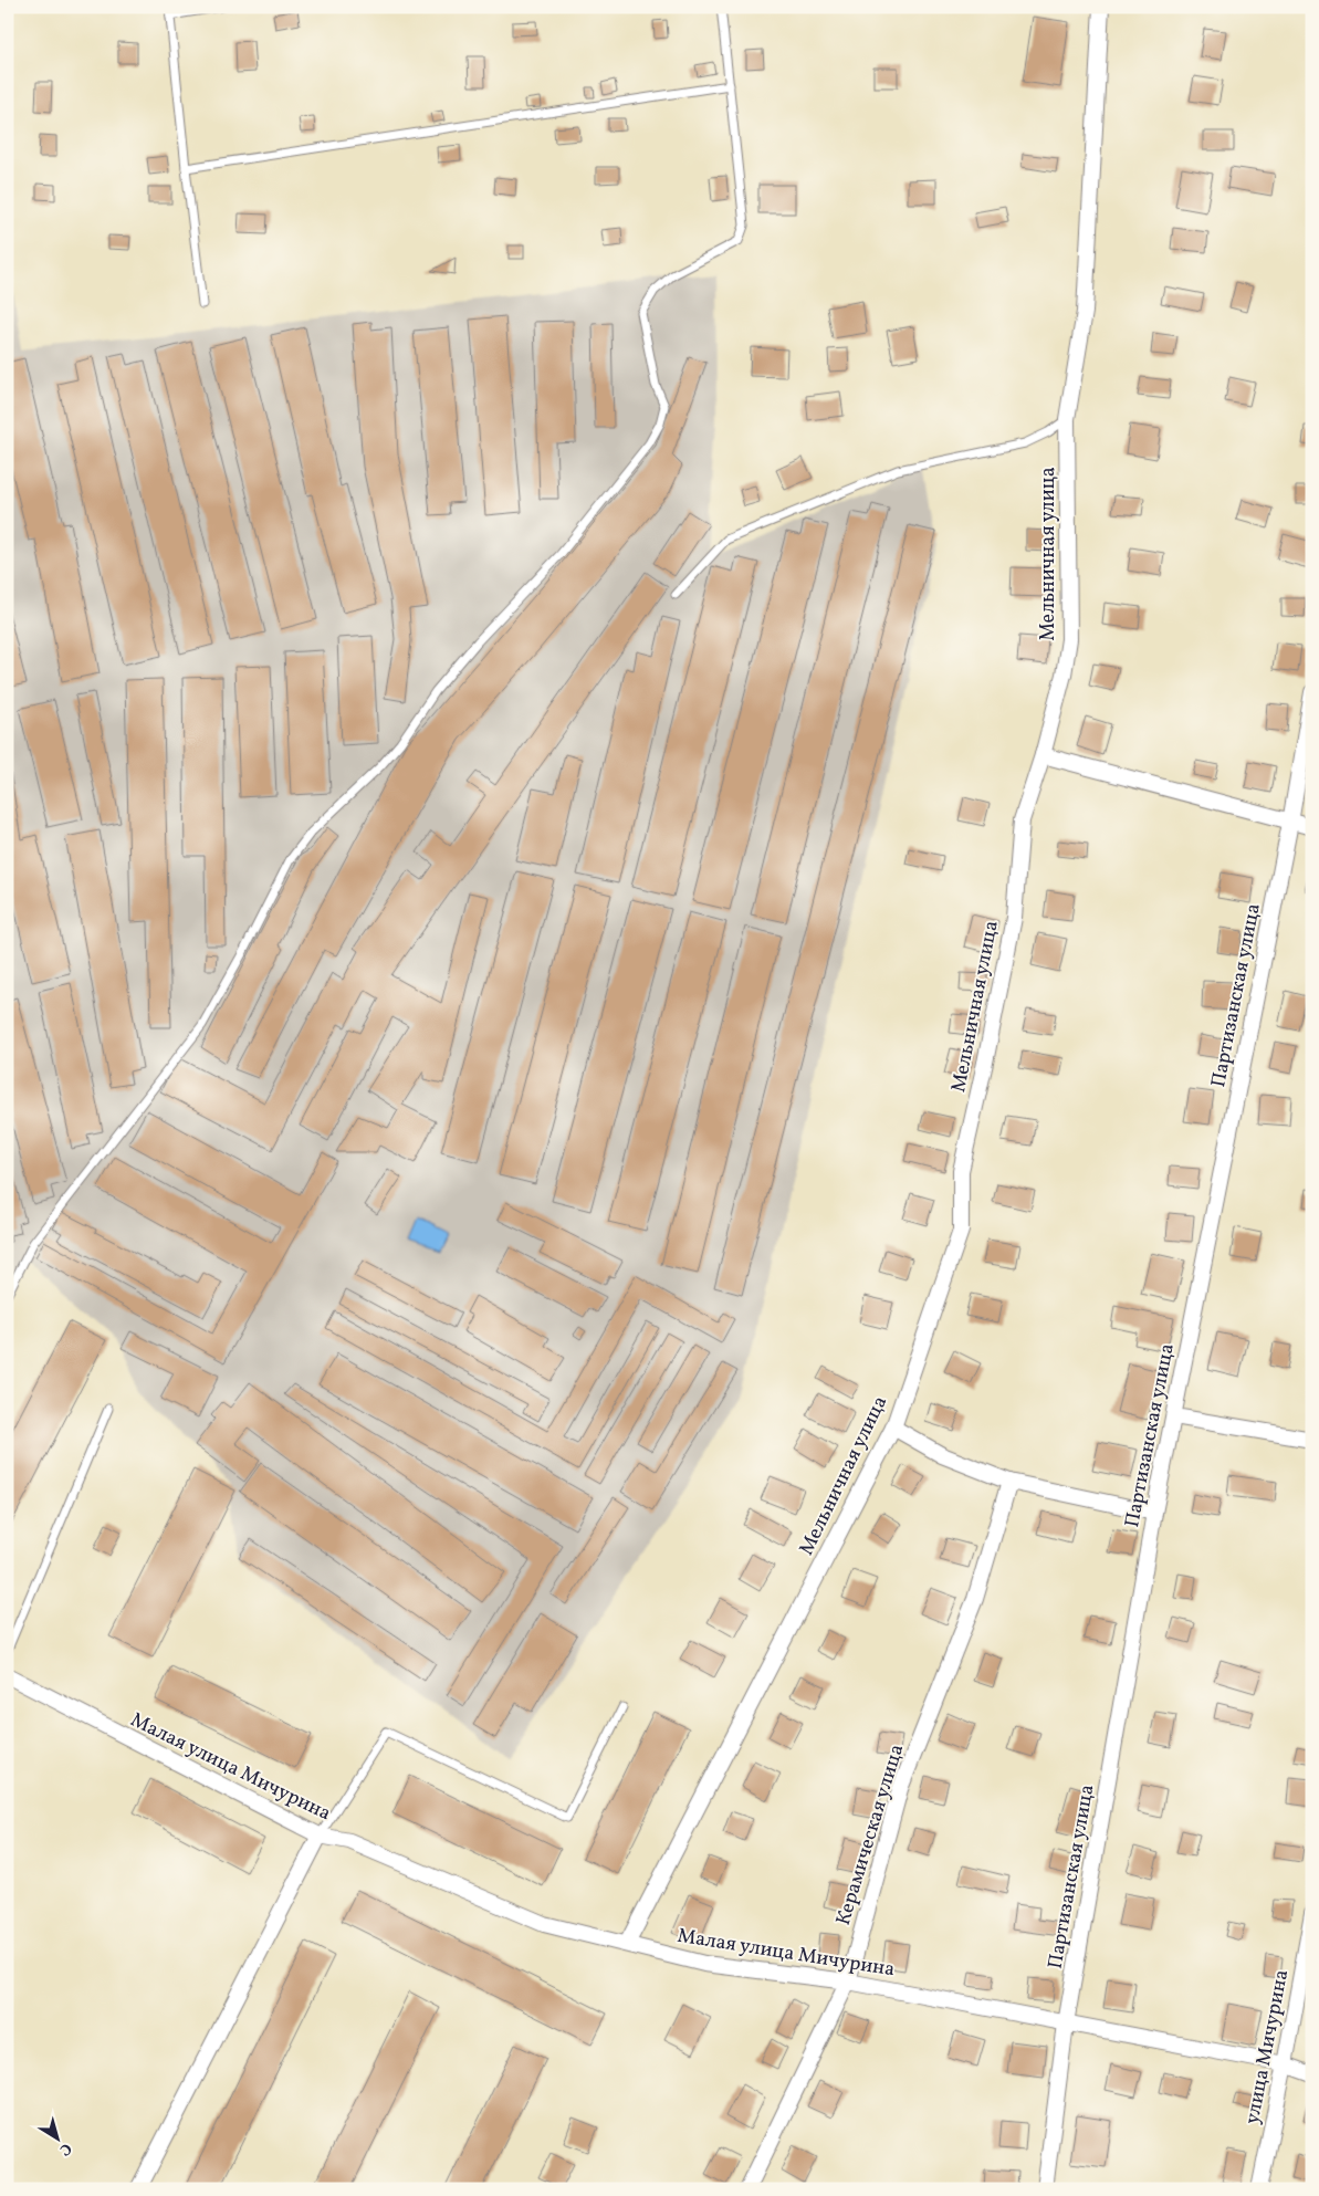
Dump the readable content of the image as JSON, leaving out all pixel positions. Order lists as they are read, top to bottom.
{
  "streets": {
    "street": [
      "Мельничная улица",
      "Партизанская улица",
      "Малая улица Мичурина",
      "Керамическая улица",
      "улица Мичурина"
    ]
  },
  "crossings": [
    ["Мельничная улица", "Малая улица Мичурина"],
    ["Партизанская улица", "Малая улица Мичурина"],
    ["Малая улица Мичурина", "Керамическая улица"],
    ["Малая улица Мичурина", "улица Мичурина"]
  ],
  "north": "bottom right"
}
